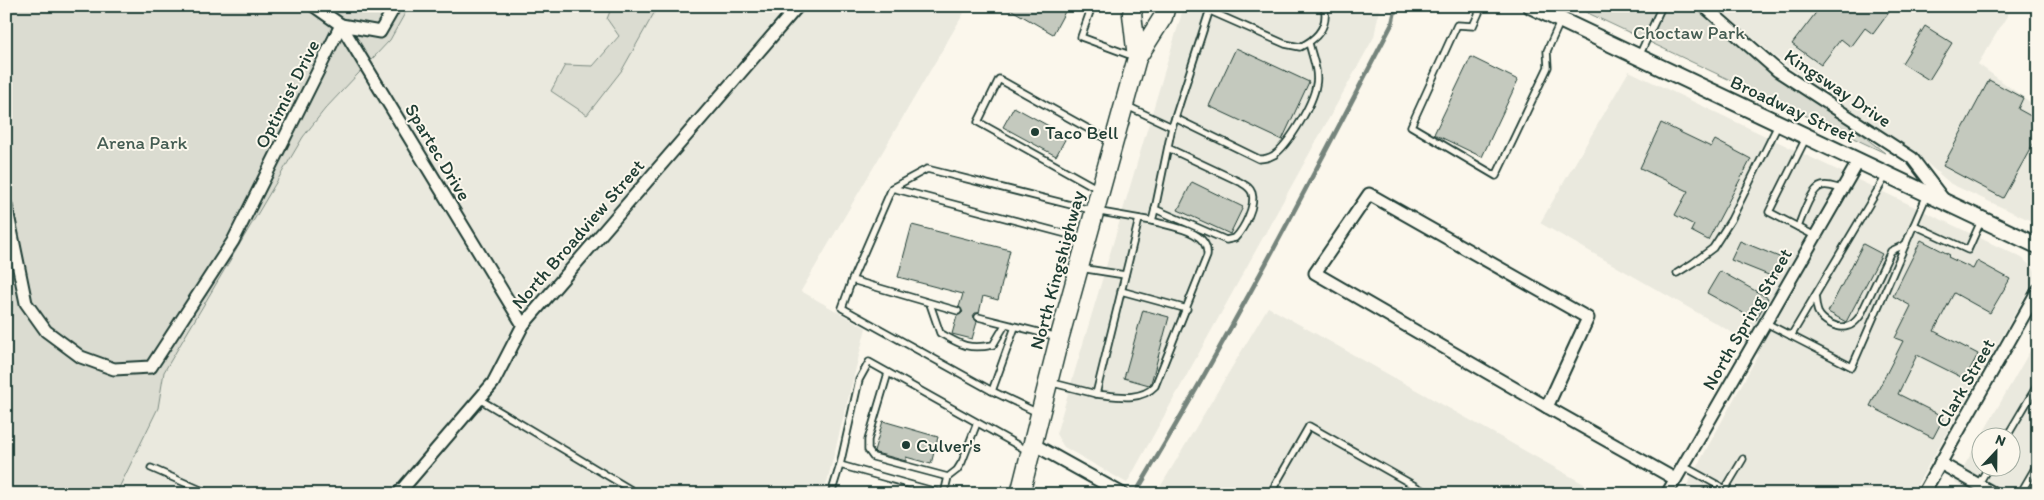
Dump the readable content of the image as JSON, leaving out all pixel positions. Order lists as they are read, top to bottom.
{
  "streets": {
    "main road": ["Broadway Street", "North Kingshighway"],
    "street": [
      "Kingsway Drive",
      "Optimist Drive",
      "Spartec Drive",
      "North Broadview Street",
      "North Spring Street",
      "Clark Street"
    ]
  },
  "crossings": [
    ["Kingsway Drive", "Broadway Street"],
    ["Optimist Drive", "Spartec Drive"],
    ["Broadway Street", "North Spring Street"],
    ["Spartec Drive", "North Broadview Street"]
  ],
  "parks": ["Choctaw Park", "Arena Park"],
  "places": ["Taco Bell", "Culver's"],
  "north": "top"
}
